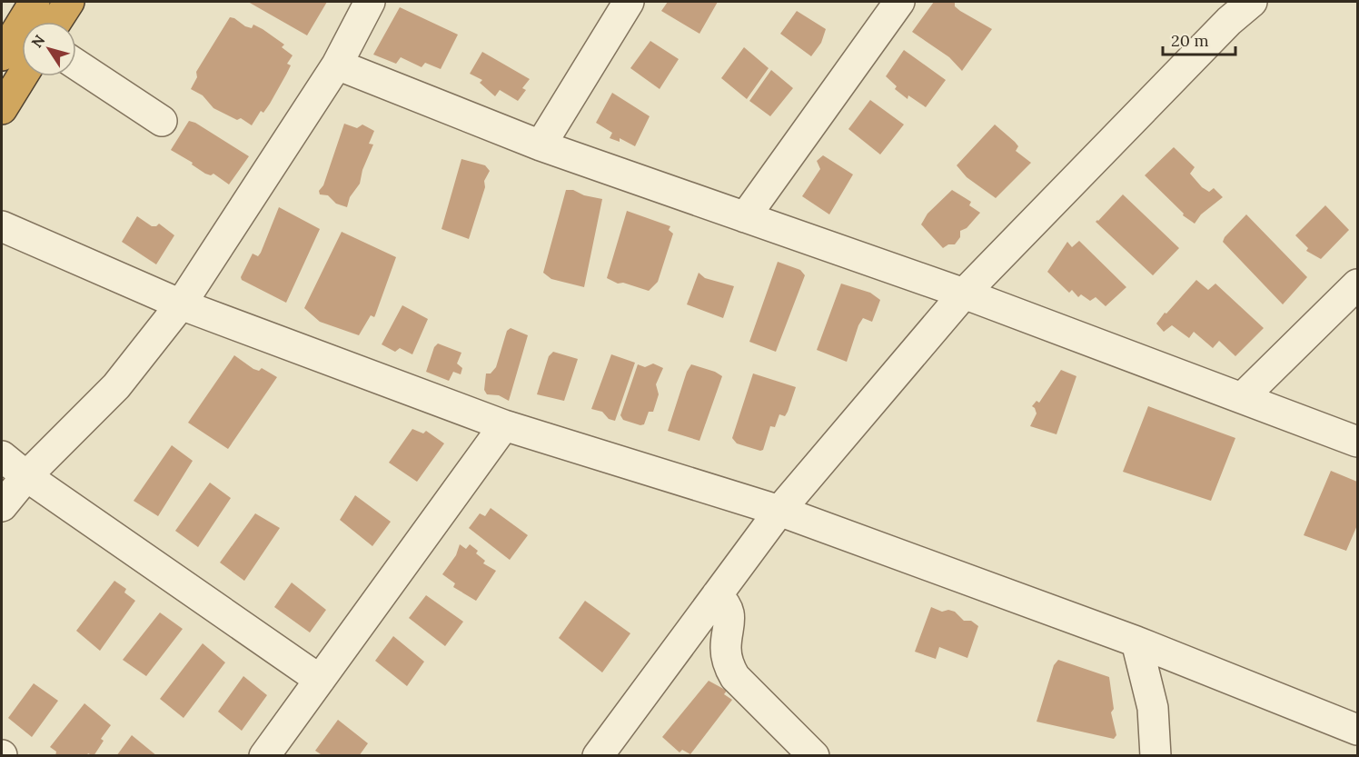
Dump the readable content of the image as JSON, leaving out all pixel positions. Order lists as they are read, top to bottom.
{
  "scale_bar": "20 m",
  "north": "top left"
}
